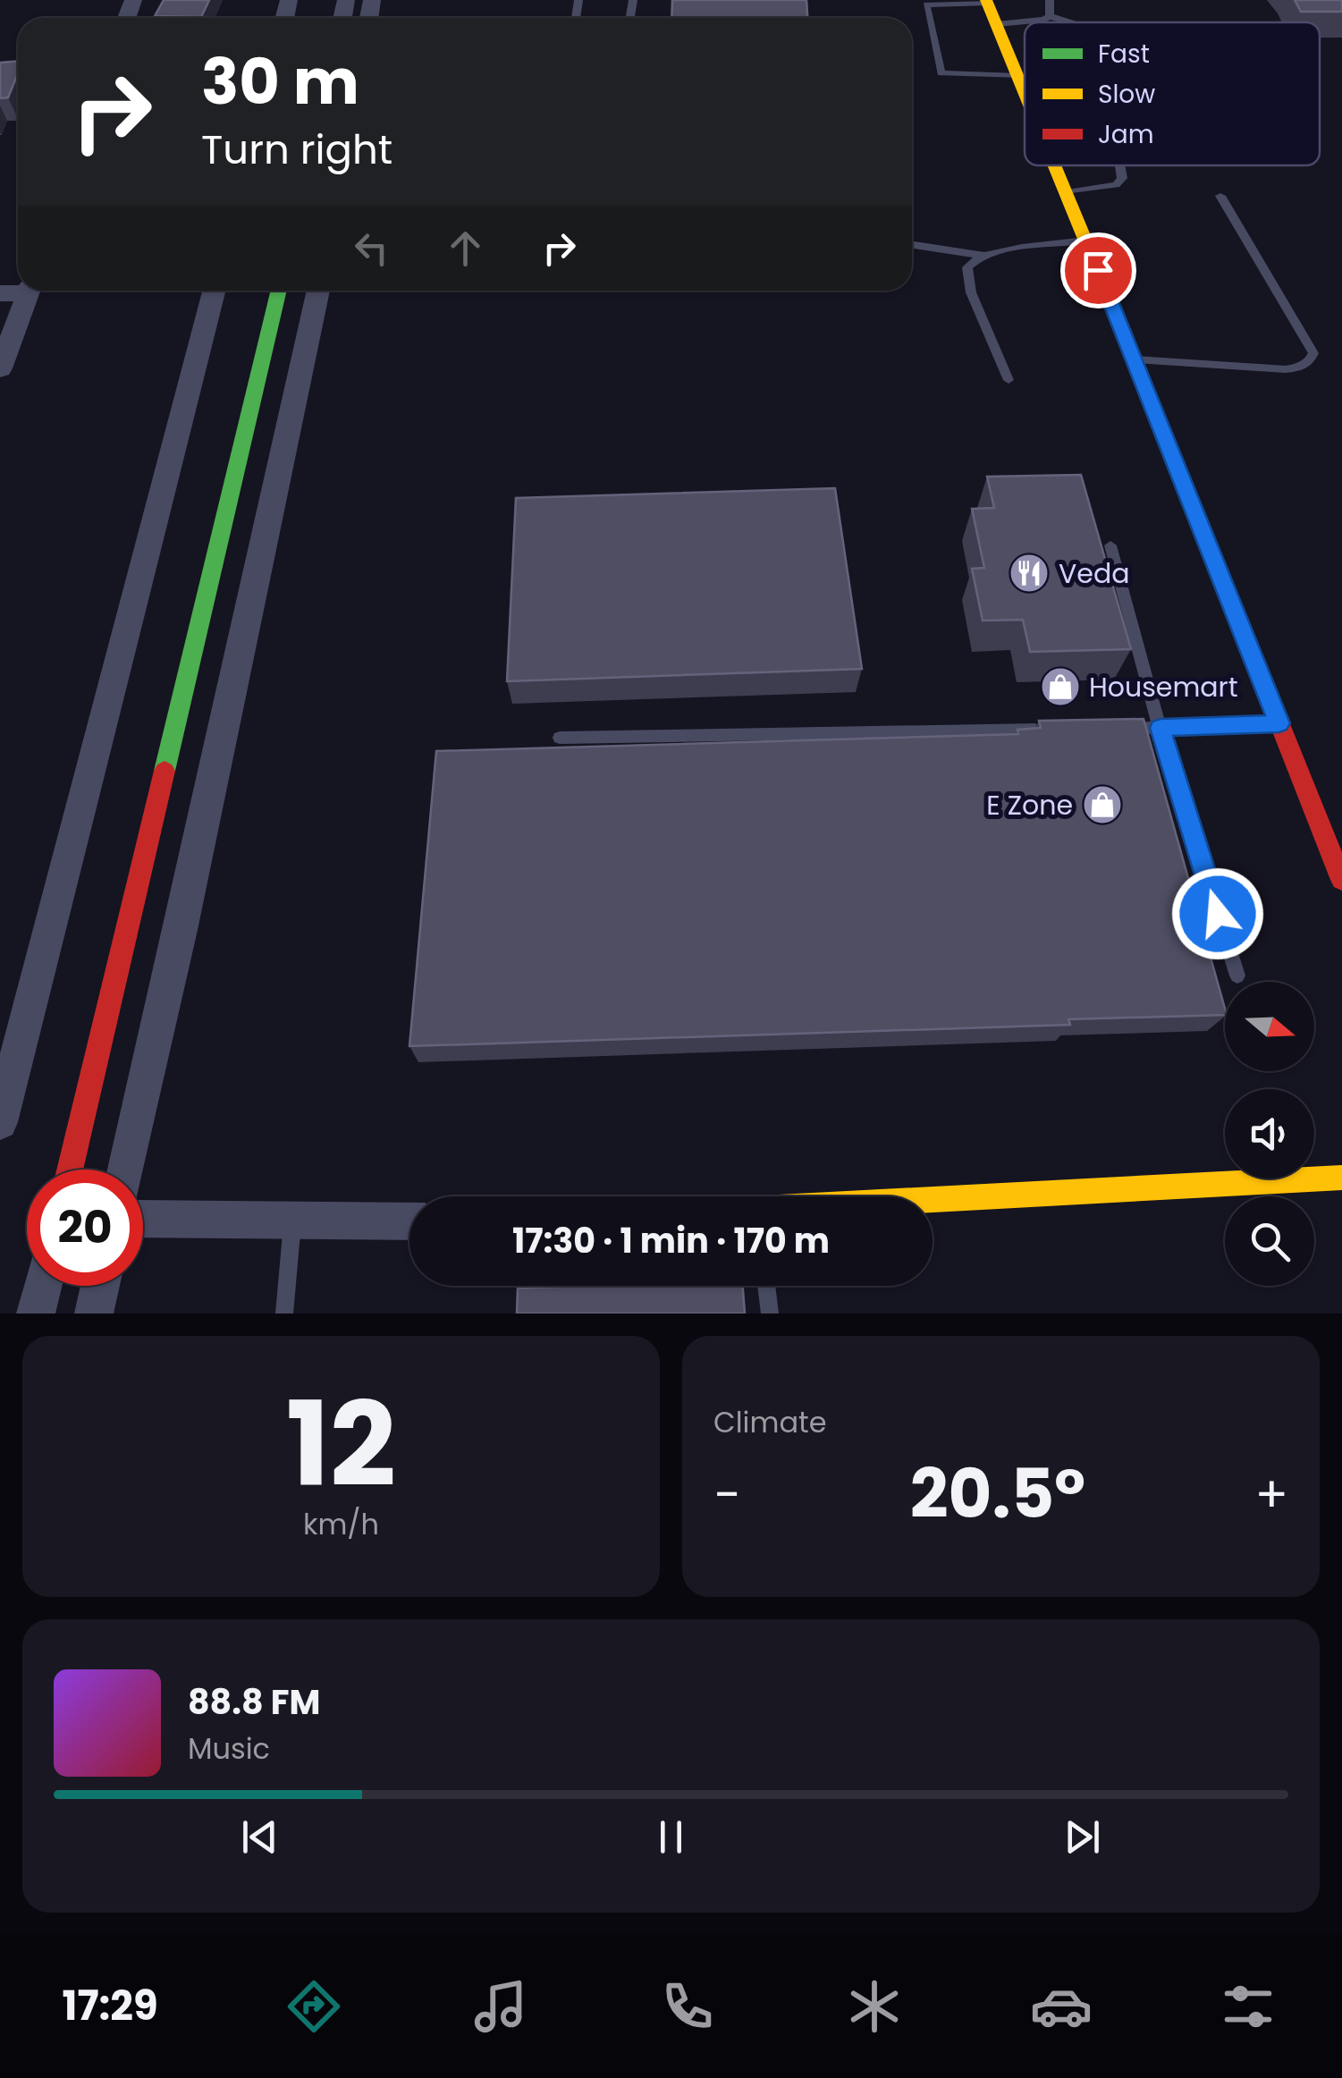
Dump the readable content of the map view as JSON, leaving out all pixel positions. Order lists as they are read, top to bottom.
{
  "places": {
    "restaurant": ["Veda"],
    "shop": ["Housemart", "E Zone"]
  },
  "legend": ["Fast", "Slow", "Jam"],
  "north": "right",
  "page": {
    "turn": ["30 m", "Turn right"],
    "limit": "20",
    "trip": "17:30 · 1 min · 170 m",
    "tile": [
      ["12", "km/h"],
      "Climate"
    ],
    "heat": ["−", "20.5°", "+"],
    "song": ["88.8 FM", "Music"],
    "tabs": "17:29"
  }
}
